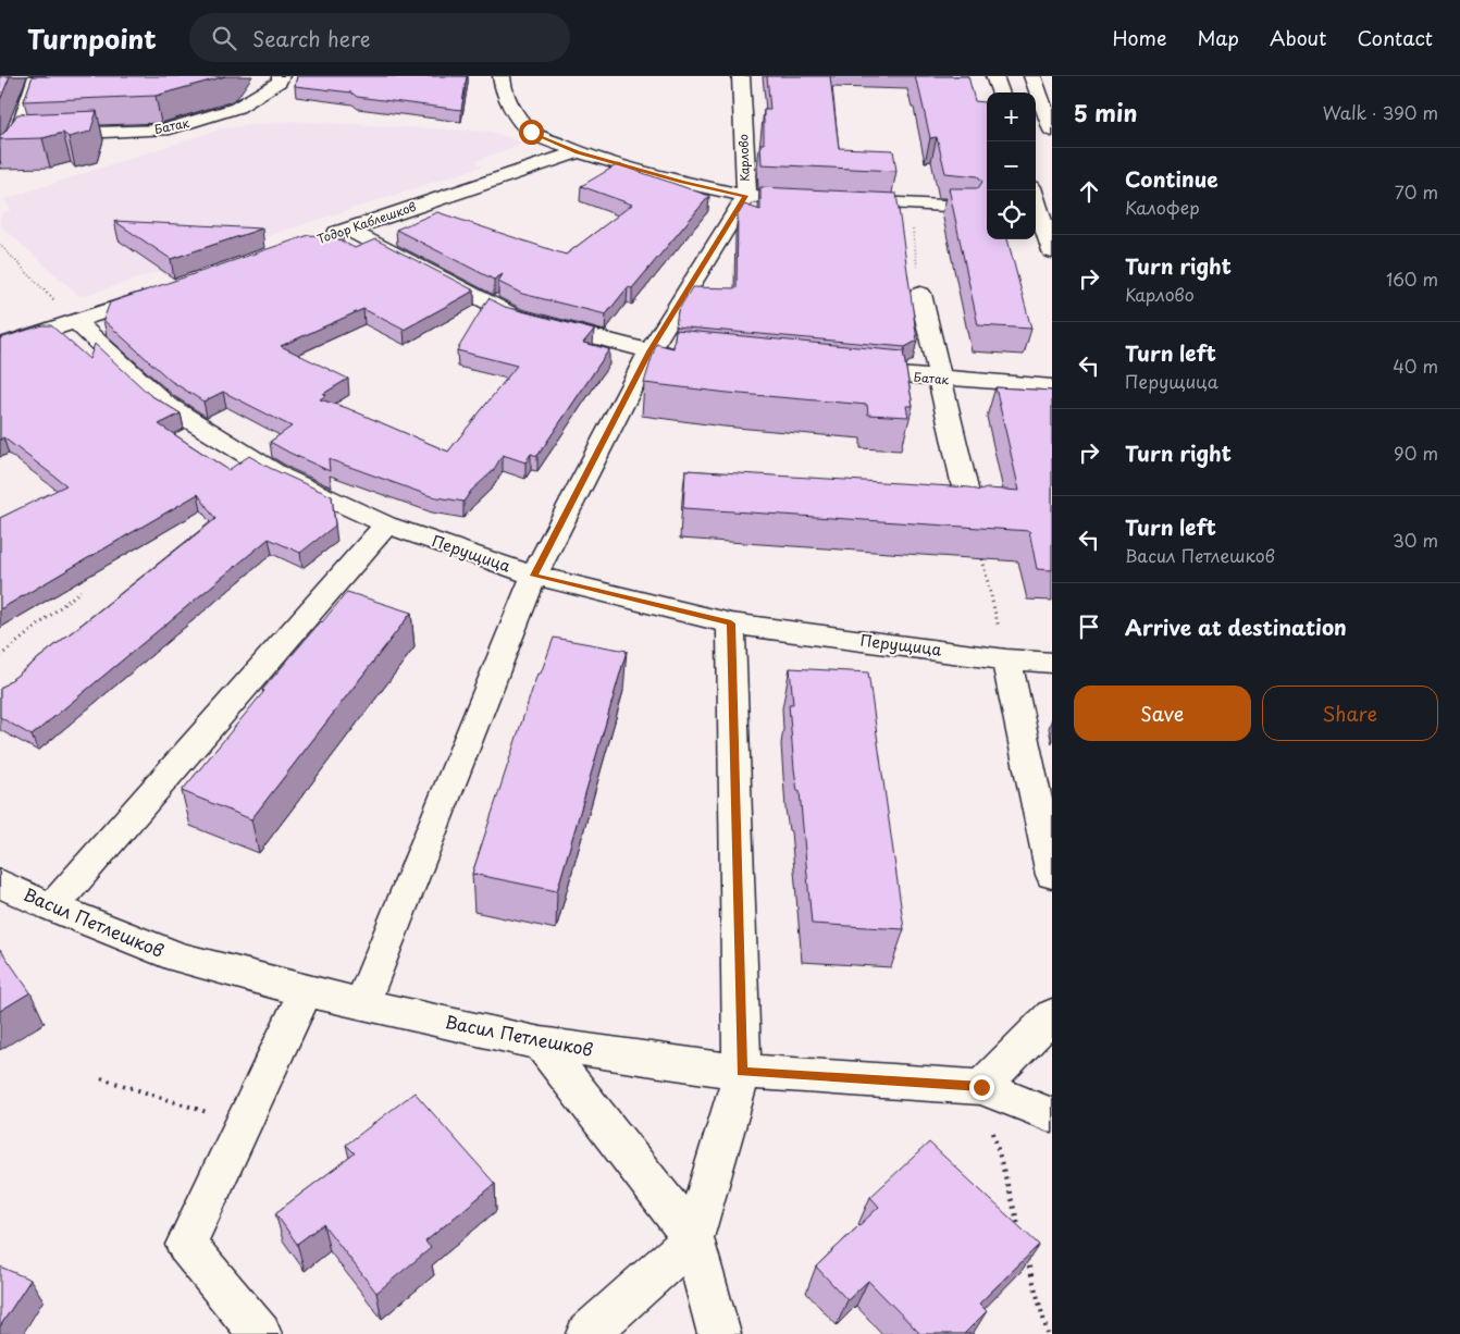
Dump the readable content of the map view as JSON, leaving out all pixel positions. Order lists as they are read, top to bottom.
{
  "streets": {
    "street": [
      "Батак",
      "Карлово",
      "Тодор Каблешков",
      "Перущица",
      "Васил Петлешков"
    ]
  },
  "crossings": [
    ["Карлово", "Перущица"],
    ["Карлово", "Васил Петлешков"]
  ],
  "page": {
    "header": "Turnpoint",
    "search": "Search here",
    "nav": [
      "Home",
      "Map",
      "About",
      "Contact"
    ],
    "heading": ["5 min", "Walk · 390 m"],
    "map_buttons": ["+", "−"],
    "list": [
      ["Continue", "Калофер", "70 m"],
      ["Turn right", "Карлово", "160 m"],
      ["Turn left", "Перущица", "40 m"],
      ["Turn right", "90 m"],
      ["Turn left", "Васил Петлешков", "30 m"],
      "Arrive at destination"
    ],
    "buttons": ["Save", "Share"]
  }
}
